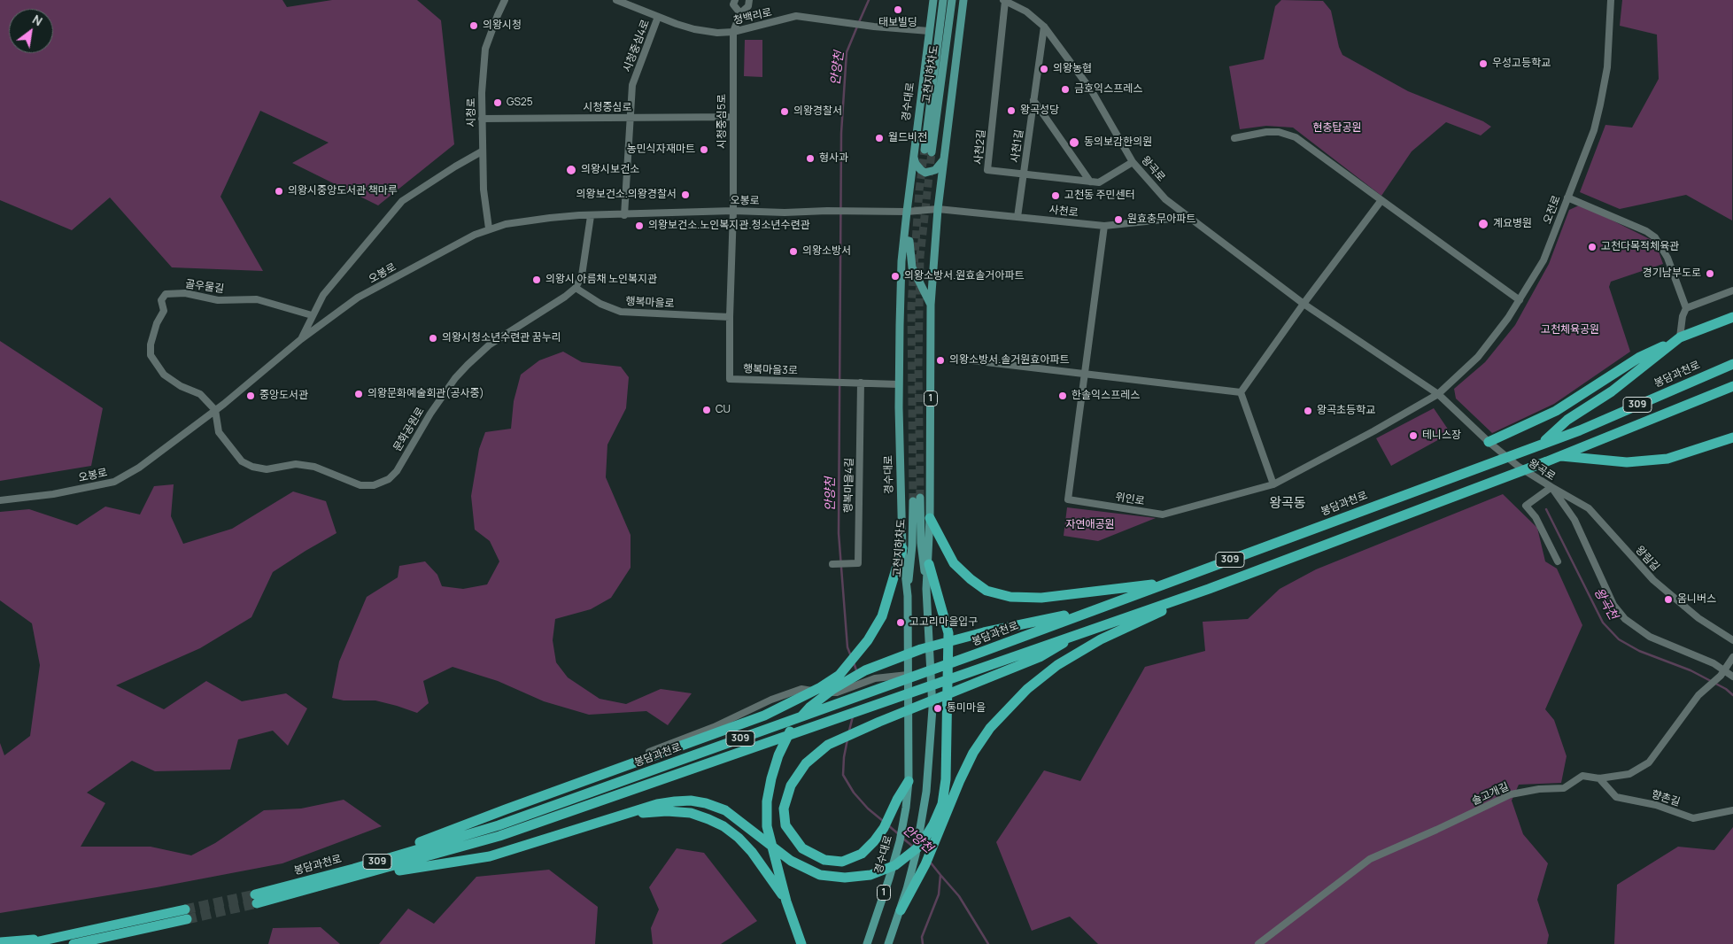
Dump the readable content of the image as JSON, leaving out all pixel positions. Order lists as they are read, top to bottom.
{
  "streets": {
    "highway": ["봉담과천로", "309"],
    "main road": ["고천지하차도", "경수대로", "1"],
    "street": [
      "청백리로",
      "시청중심4로",
      "시청중심로",
      "시청로",
      "시청중심5로",
      "사천1길",
      "사천2길",
      "왕곡로",
      "오봉로",
      "오전로",
      "사천로",
      "골우물길",
      "행복마을로",
      "행복마을3로",
      "문화공원로",
      "행복마을4길",
      "위인로",
      "왕림길",
      "솔고개길",
      "향촌길"
    ]
  },
  "crossings": [
    ["청백리로", "시청중심4로"],
    ["청백리로", "경수대로"],
    ["청백리로", "시청중심5로"],
    ["시청중심4로", "시청중심로"],
    ["시청중심4로", "오봉로"],
    ["고천지하차도", "경수대로"],
    ["고천지하차도", "1"],
    ["경수대로", "오봉로"],
    ["경수대로", "행복마을3로"],
    ["시청중심로", "시청로"],
    ["시청중심로", "시청중심5로"],
    ["시청로", "오봉로"],
    ["시청중심5로", "오봉로"],
    ["시청중심5로", "행복마을3로"],
    ["사천1길", "사천2길"],
    ["사천1길", "왕곡로"],
    ["사천1길", "사천로"],
    ["사천2길", "왕곡로"],
    ["왕곡로", "오전로"],
    ["왕곡로", "사천로"],
    ["왕곡로", "위인로"],
    ["왕곡로", "왕림길"],
    ["왕곡로", "솔고개길"],
    ["오봉로", "골우물길"],
    ["오봉로", "행복마을3로"],
    ["오봉로", "문화공원로"],
    ["오전로", "위인로"],
    ["사천로", "1"],
    ["사천로", "위인로"],
    ["골우물길", "문화공원로"],
    ["행복마을로", "행복마을3로"],
    ["행복마을로", "문화공원로"],
    ["행복마을3로", "행복마을4길"],
    ["솔고개길", "향촌길"]
  ],
  "districts": ["왕곡동"],
  "water": ["안양천", "왕곡천"],
  "parks": ["현충탑공원", "고천체육공원", "자연애공원"],
  "places": [
    "태보빌딩",
    "의왕시청",
    "우성고등학교",
    "의왕농협",
    "금호익스프레스",
    "GS25",
    "왕곡성당",
    "의왕경찰서",
    "월드비전",
    "동의보감한의원",
    "농민식자재마트",
    "형사과",
    "의왕시보건소",
    "의왕시중앙도서관 책마루",
    "의왕보건소.의왕경찰서",
    "고천동 주민센터",
    "원효충무아파트",
    "계요병원",
    "의왕보건소.노인복지관.청소년수련관",
    "고천다목적체육관",
    "의왕소방서",
    "경기남부도로",
    "의왕소방서.원효솔거아파트",
    "의왕시 아름채 노인복지관",
    "의왕시청소년수련관 꿈누리",
    "의왕소방서.솔거원효아파트",
    "의왕문화예술회관(공사중)",
    "중앙도서관",
    "한솔익스프레스",
    "CU",
    "왕곡초등학교",
    "테니스장",
    "옴니버스",
    "고고리마을입구",
    "통미마을"
  ],
  "north": "top right"
}
